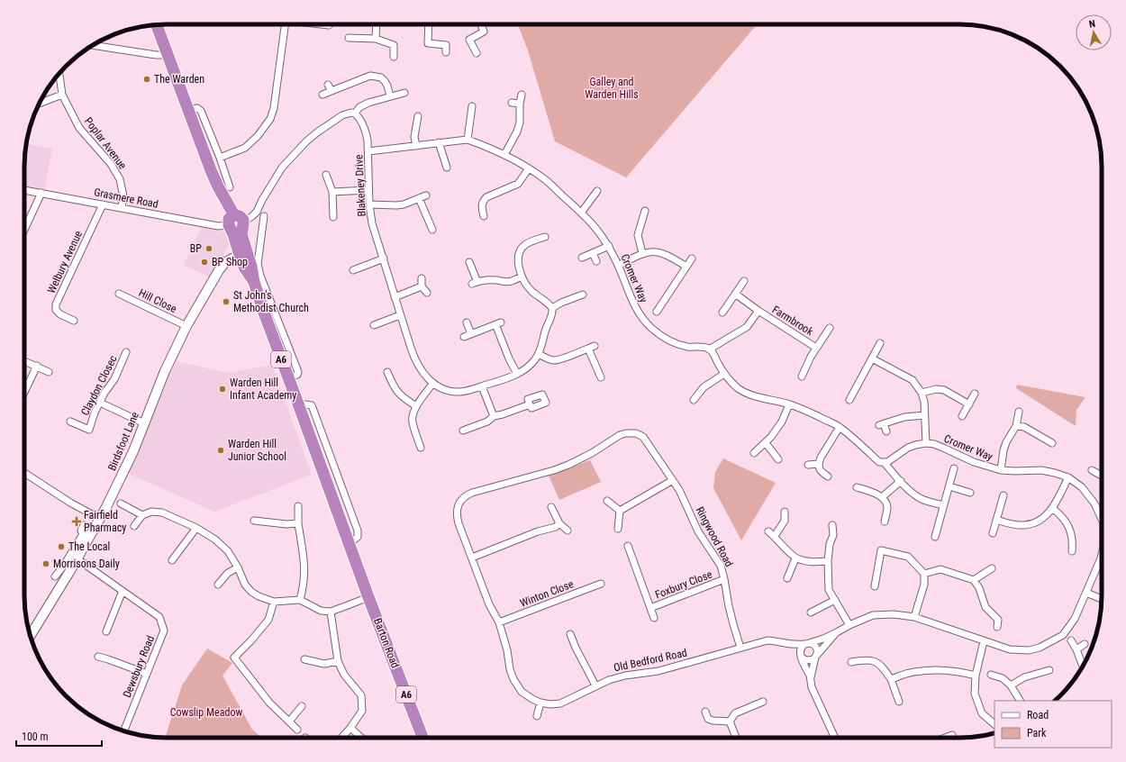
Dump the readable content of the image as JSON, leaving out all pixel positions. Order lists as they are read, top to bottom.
{
  "streets": {
    "highway": ["A6", "Barton Road"],
    "street": [
      "Poplar Avenue",
      "Blakeney Drive",
      "Grasmere Road",
      "Welbury Avenue",
      "Cromer Way",
      "Hill Close",
      "Farmbrook",
      "Claydon Closec",
      "Birdsfoot Lane",
      "Ringwood Road",
      "Foxbury Close",
      "Winton Close",
      "Old Bedford Road",
      "Dewsbury Road"
    ]
  },
  "crossings": [
    ["Poplar Avenue", "Grasmere Road"],
    ["Blakeney Drive", "Cromer Way"],
    ["Grasmere Road", "Welbury Avenue"],
    ["Grasmere Road", "A6"],
    ["Grasmere Road", "Barton Road"],
    ["Cromer Way", "Farmbrook"],
    ["Cromer Way", "Old Bedford Road"],
    ["Hill Close", "Birdsfoot Lane"],
    ["A6", "Barton Road"],
    ["Birdsfoot Lane", "Barton Road"],
    ["Birdsfoot Lane", "Dewsbury Road"],
    ["Ringwood Road", "Foxbury Close"],
    ["Ringwood Road", "Old Bedford Road"],
    ["Winton Close", "Old Bedford Road"]
  ],
  "parks": ["Galley and Warden Hills", "Cowslip Meadow"],
  "places": {
    "other": [
      "The Warden",
      "BP",
      "BP Shop",
      "St John's Methodist Church",
      "Warden Hill Infant Academy",
      "Warden Hill Junior School",
      "The Local",
      "Morrisons Daily"
    ],
    "health": ["Fairfield Pharmacy"]
  },
  "legend": ["Road", "Park"],
  "scale_bar": "100 m",
  "north": "top"
}
